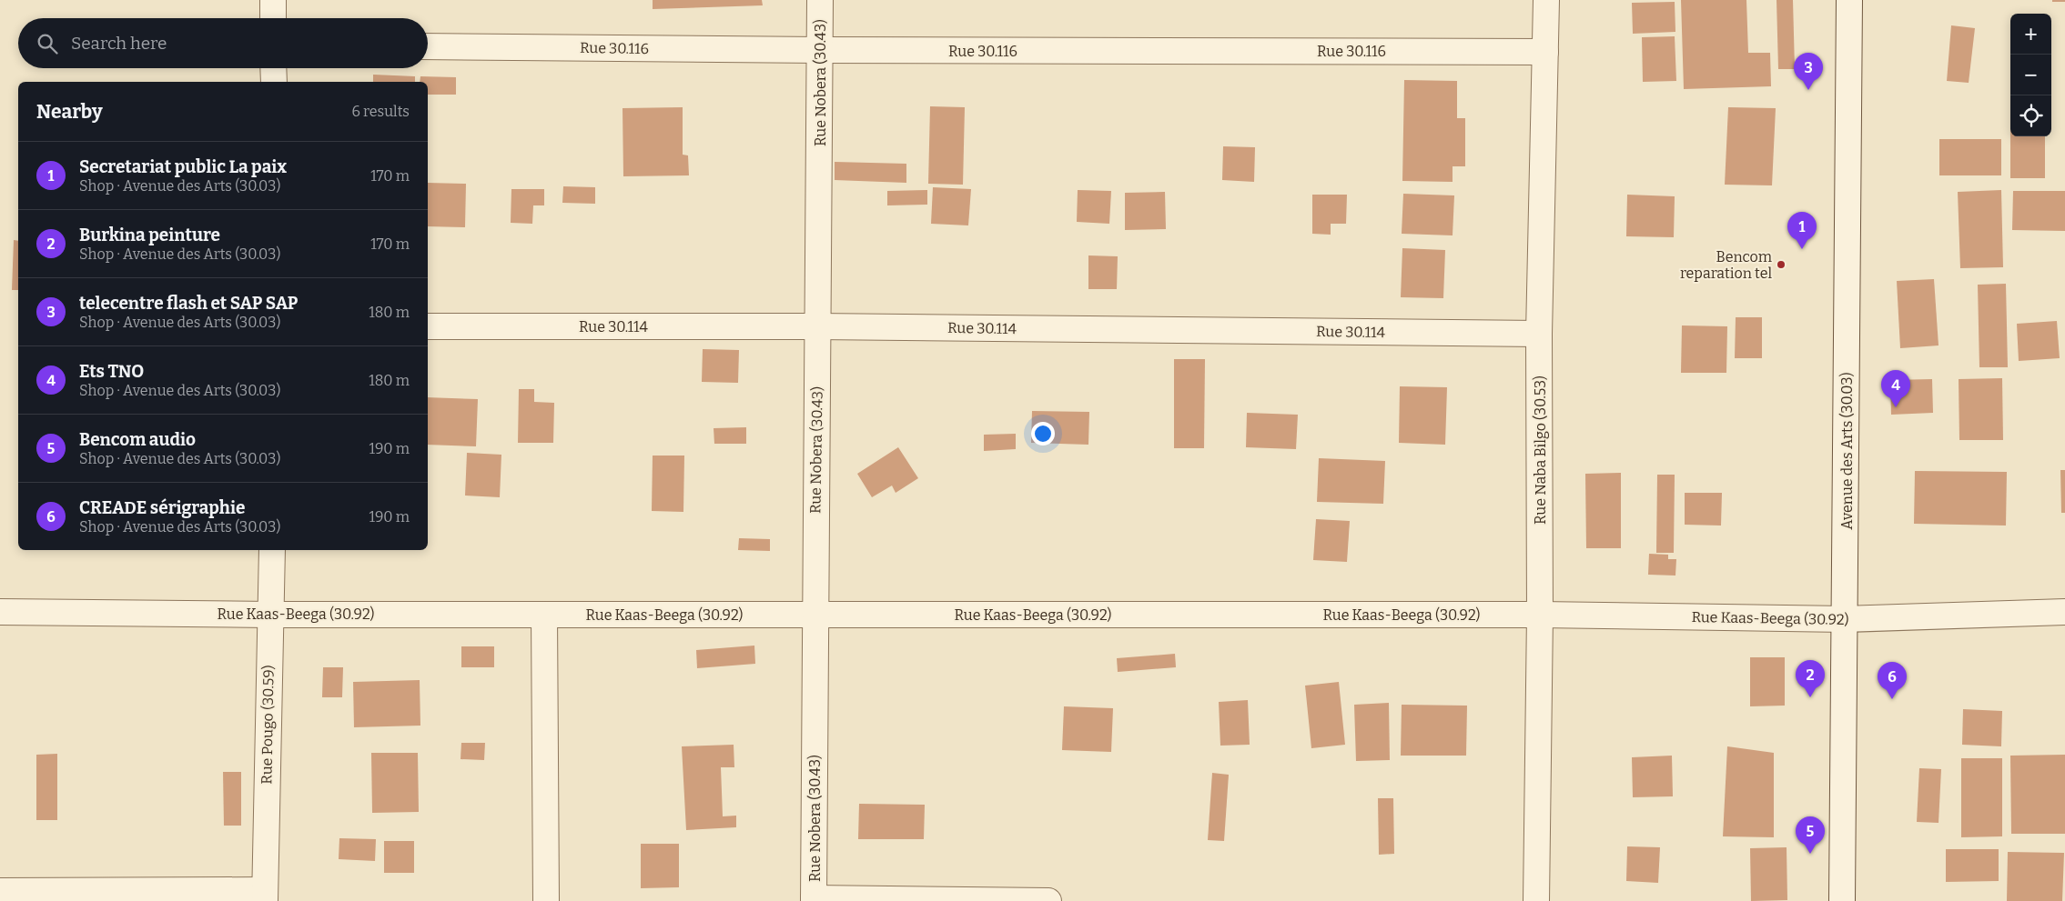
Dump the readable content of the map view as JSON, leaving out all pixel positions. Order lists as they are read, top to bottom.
{
  "streets": {
    "street": [
      "Rue 30.116",
      "Rue Nobera (30.43)",
      "Rue 30.114",
      "Rue Naba Bilgo (30.53)",
      "Avenue des Arts (30.03)",
      "Rue Kaas-Beega (30.92)",
      "Rue Pougo (30.59)"
    ]
  },
  "crossings": [
    ["Rue 30.116", "Rue Nobera (30.43)"],
    ["Rue 30.116", "Rue Naba Bilgo (30.53)"],
    ["Rue Nobera (30.43)", "Rue 30.114"],
    ["Rue Nobera (30.43)", "Rue Kaas-Beega (30.92)"],
    ["Rue 30.114", "Rue Naba Bilgo (30.53)"],
    ["Rue Naba Bilgo (30.53)", "Rue Kaas-Beega (30.92)"],
    ["Avenue des Arts (30.03)", "Rue Kaas-Beega (30.92)"],
    ["Rue Kaas-Beega (30.92)", "Rue Pougo (30.59)"]
  ],
  "places": ["Bencom reparation tel"],
  "page": {
    "map_buttons": ["+", "−"],
    "search": "Search here",
    "pins": [
      "3",
      "1",
      "4",
      "2",
      "6",
      "5"
    ],
    "heading": ["Nearby", "6 results"],
    "list": [
      {
        "mark": "1",
        "name": "Secretariat public La paix",
        "note": "Shop · Avenue des Arts (30.03)",
        "value": "170 m"
      },
      {
        "mark": "2",
        "name": "Burkina peinture",
        "note": "Shop · Avenue des Arts (30.03)",
        "value": "170 m"
      },
      {
        "mark": "3",
        "name": "telecentre flash et SAP SAP",
        "note": "Shop · Avenue des Arts (30.03)",
        "value": "180 m"
      },
      {
        "mark": "4",
        "name": "Ets TNO",
        "note": "Shop · Avenue des Arts (30.03)",
        "value": "180 m"
      },
      {
        "mark": "5",
        "name": "Bencom audio",
        "note": "Shop · Avenue des Arts (30.03)",
        "value": "190 m"
      },
      {
        "mark": "6",
        "name": "CREADE sérigraphie",
        "note": "Shop · Avenue des Arts (30.03)",
        "value": "190 m"
      }
    ]
  }
}
